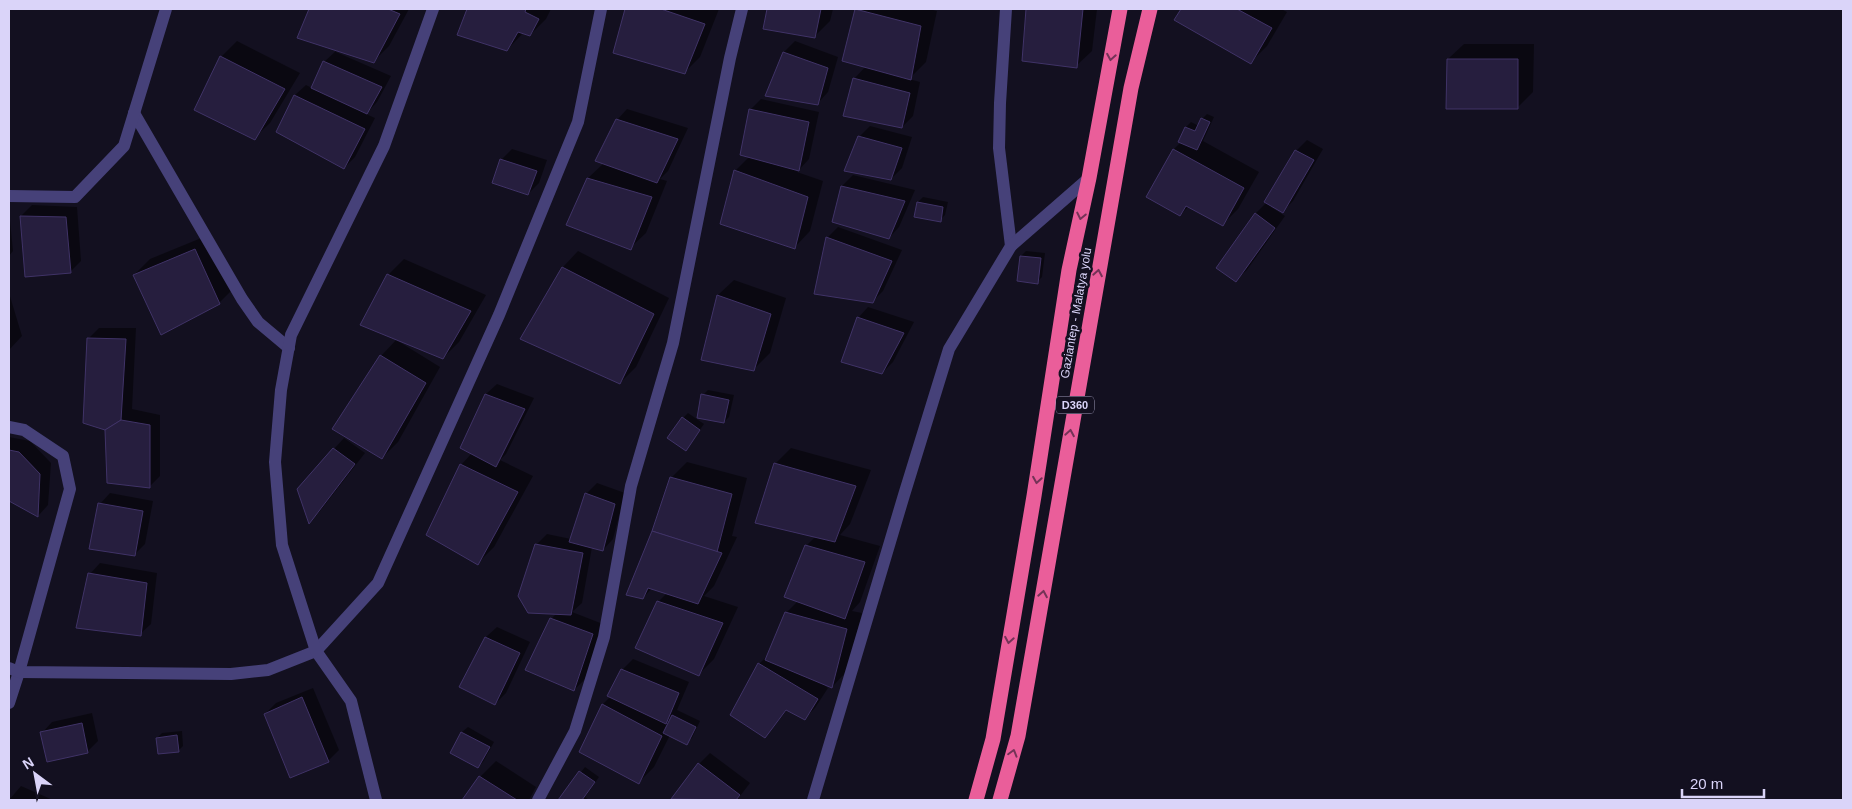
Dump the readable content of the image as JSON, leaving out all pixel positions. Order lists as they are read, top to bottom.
{
  "streets": {
    "highway": ["Gaziantep - Malatya yolu", "D360"]
  },
  "scale_bar": "20 m",
  "north": "top left"
}
